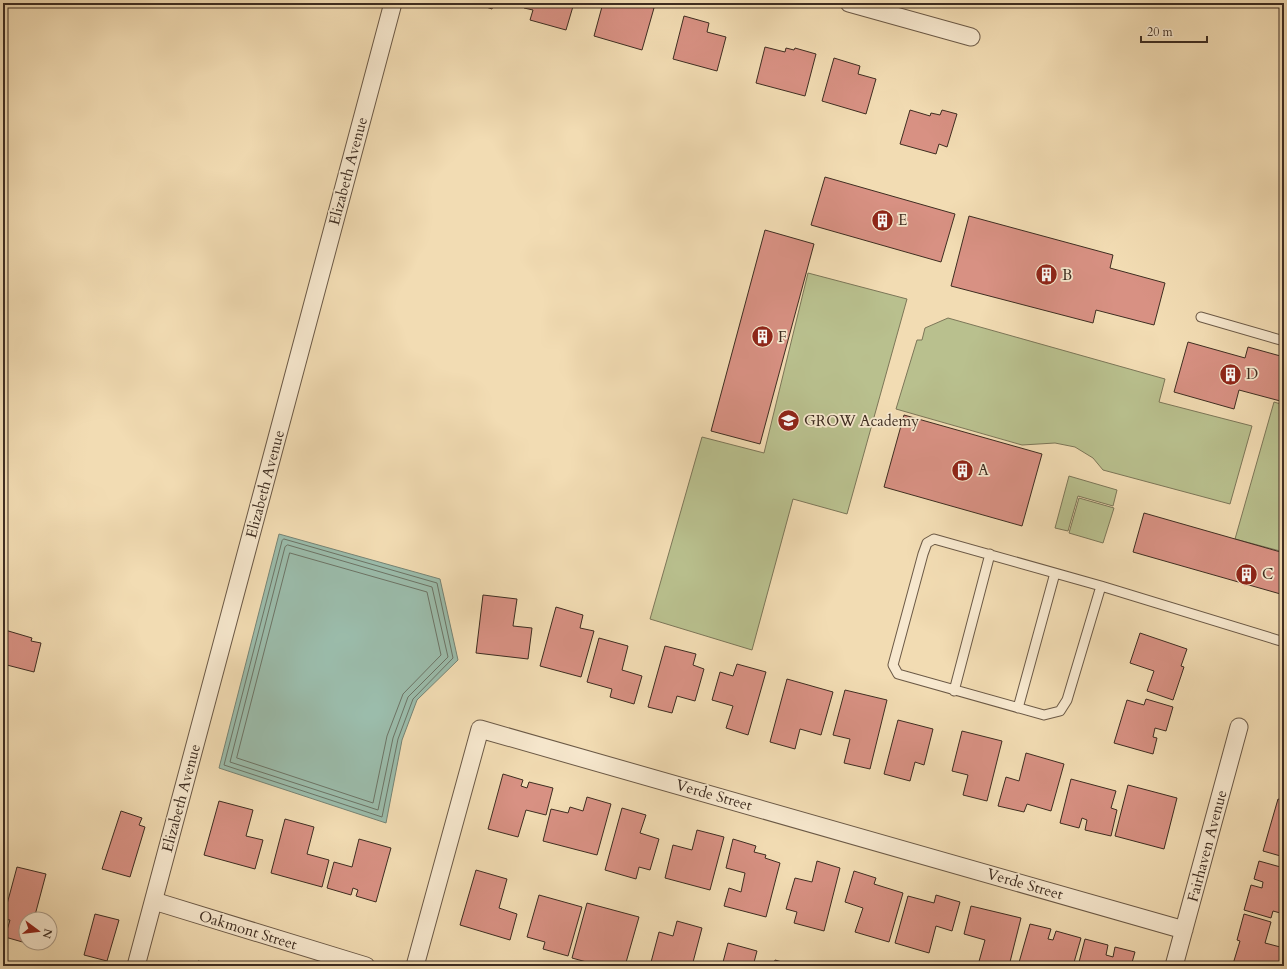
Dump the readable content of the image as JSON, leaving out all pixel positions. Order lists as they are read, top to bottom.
{
  "streets": {
    "street": [
      "Elizabeth Avenue",
      "Verde Street",
      "Fairhaven Avenue",
      "Oakmont Street"
    ]
  },
  "crossings": [
    ["Elizabeth Avenue", "Oakmont Street"],
    ["Verde Street", "Fairhaven Avenue"]
  ],
  "places": {
    "building": [
      "E",
      "B",
      "F",
      "D",
      "A",
      "C"
    ],
    "school or university": ["GROW Academy"]
  },
  "scale_bar": "20 m",
  "north": "right"
}
